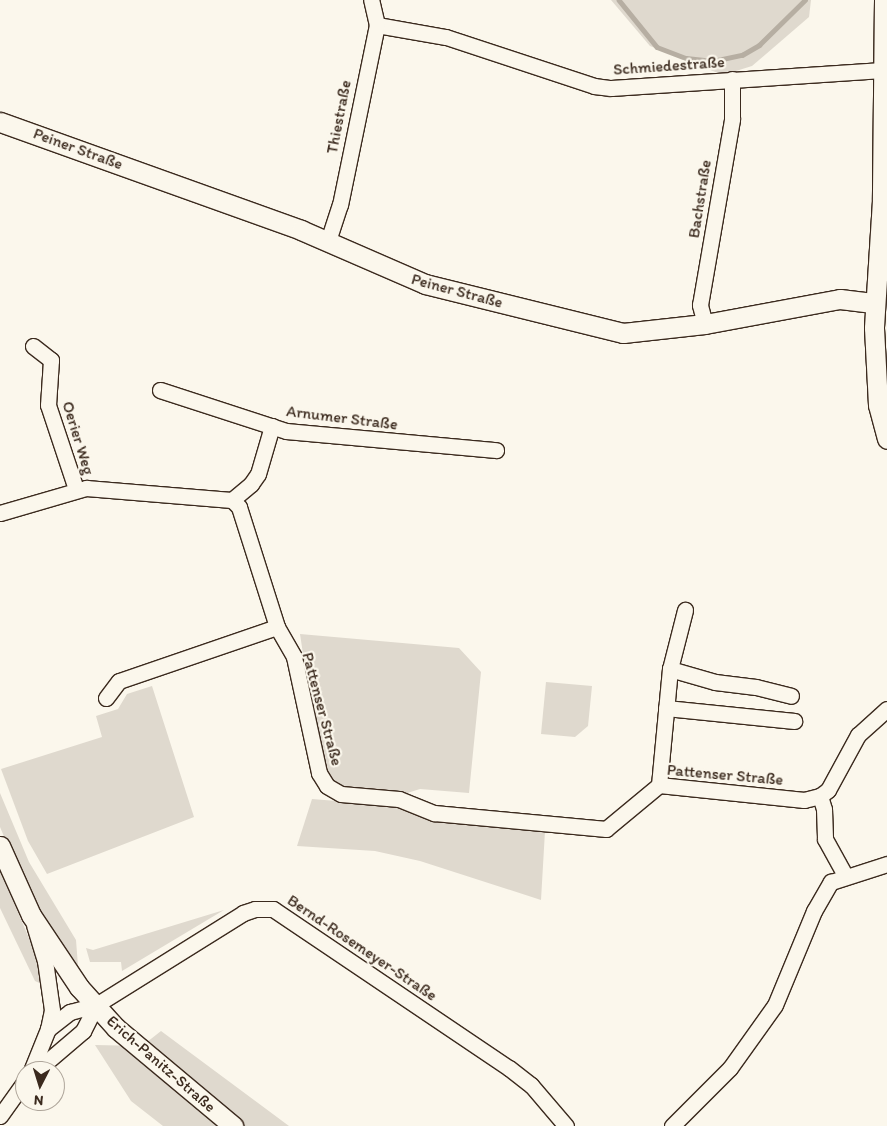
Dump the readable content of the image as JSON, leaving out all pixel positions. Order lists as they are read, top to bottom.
{
  "streets": {
    "street": [
      "Schmiedestraße",
      "Thiestraße",
      "Peiner Straße",
      "Bachstraße",
      "Arnumer Straße",
      "Oerier Weg",
      "Pattenser Straße",
      "Bernd-Rosemeyer-Straße",
      "Erich-Panitz-Straße"
    ]
  },
  "crossings": [
    ["Schmiedestraße", "Thiestraße"],
    ["Schmiedestraße", "Bachstraße"],
    ["Thiestraße", "Peiner Straße"],
    ["Peiner Straße", "Bachstraße"],
    ["Bernd-Rosemeyer-Straße", "Erich-Panitz-Straße"]
  ],
  "north": "bottom"
}
